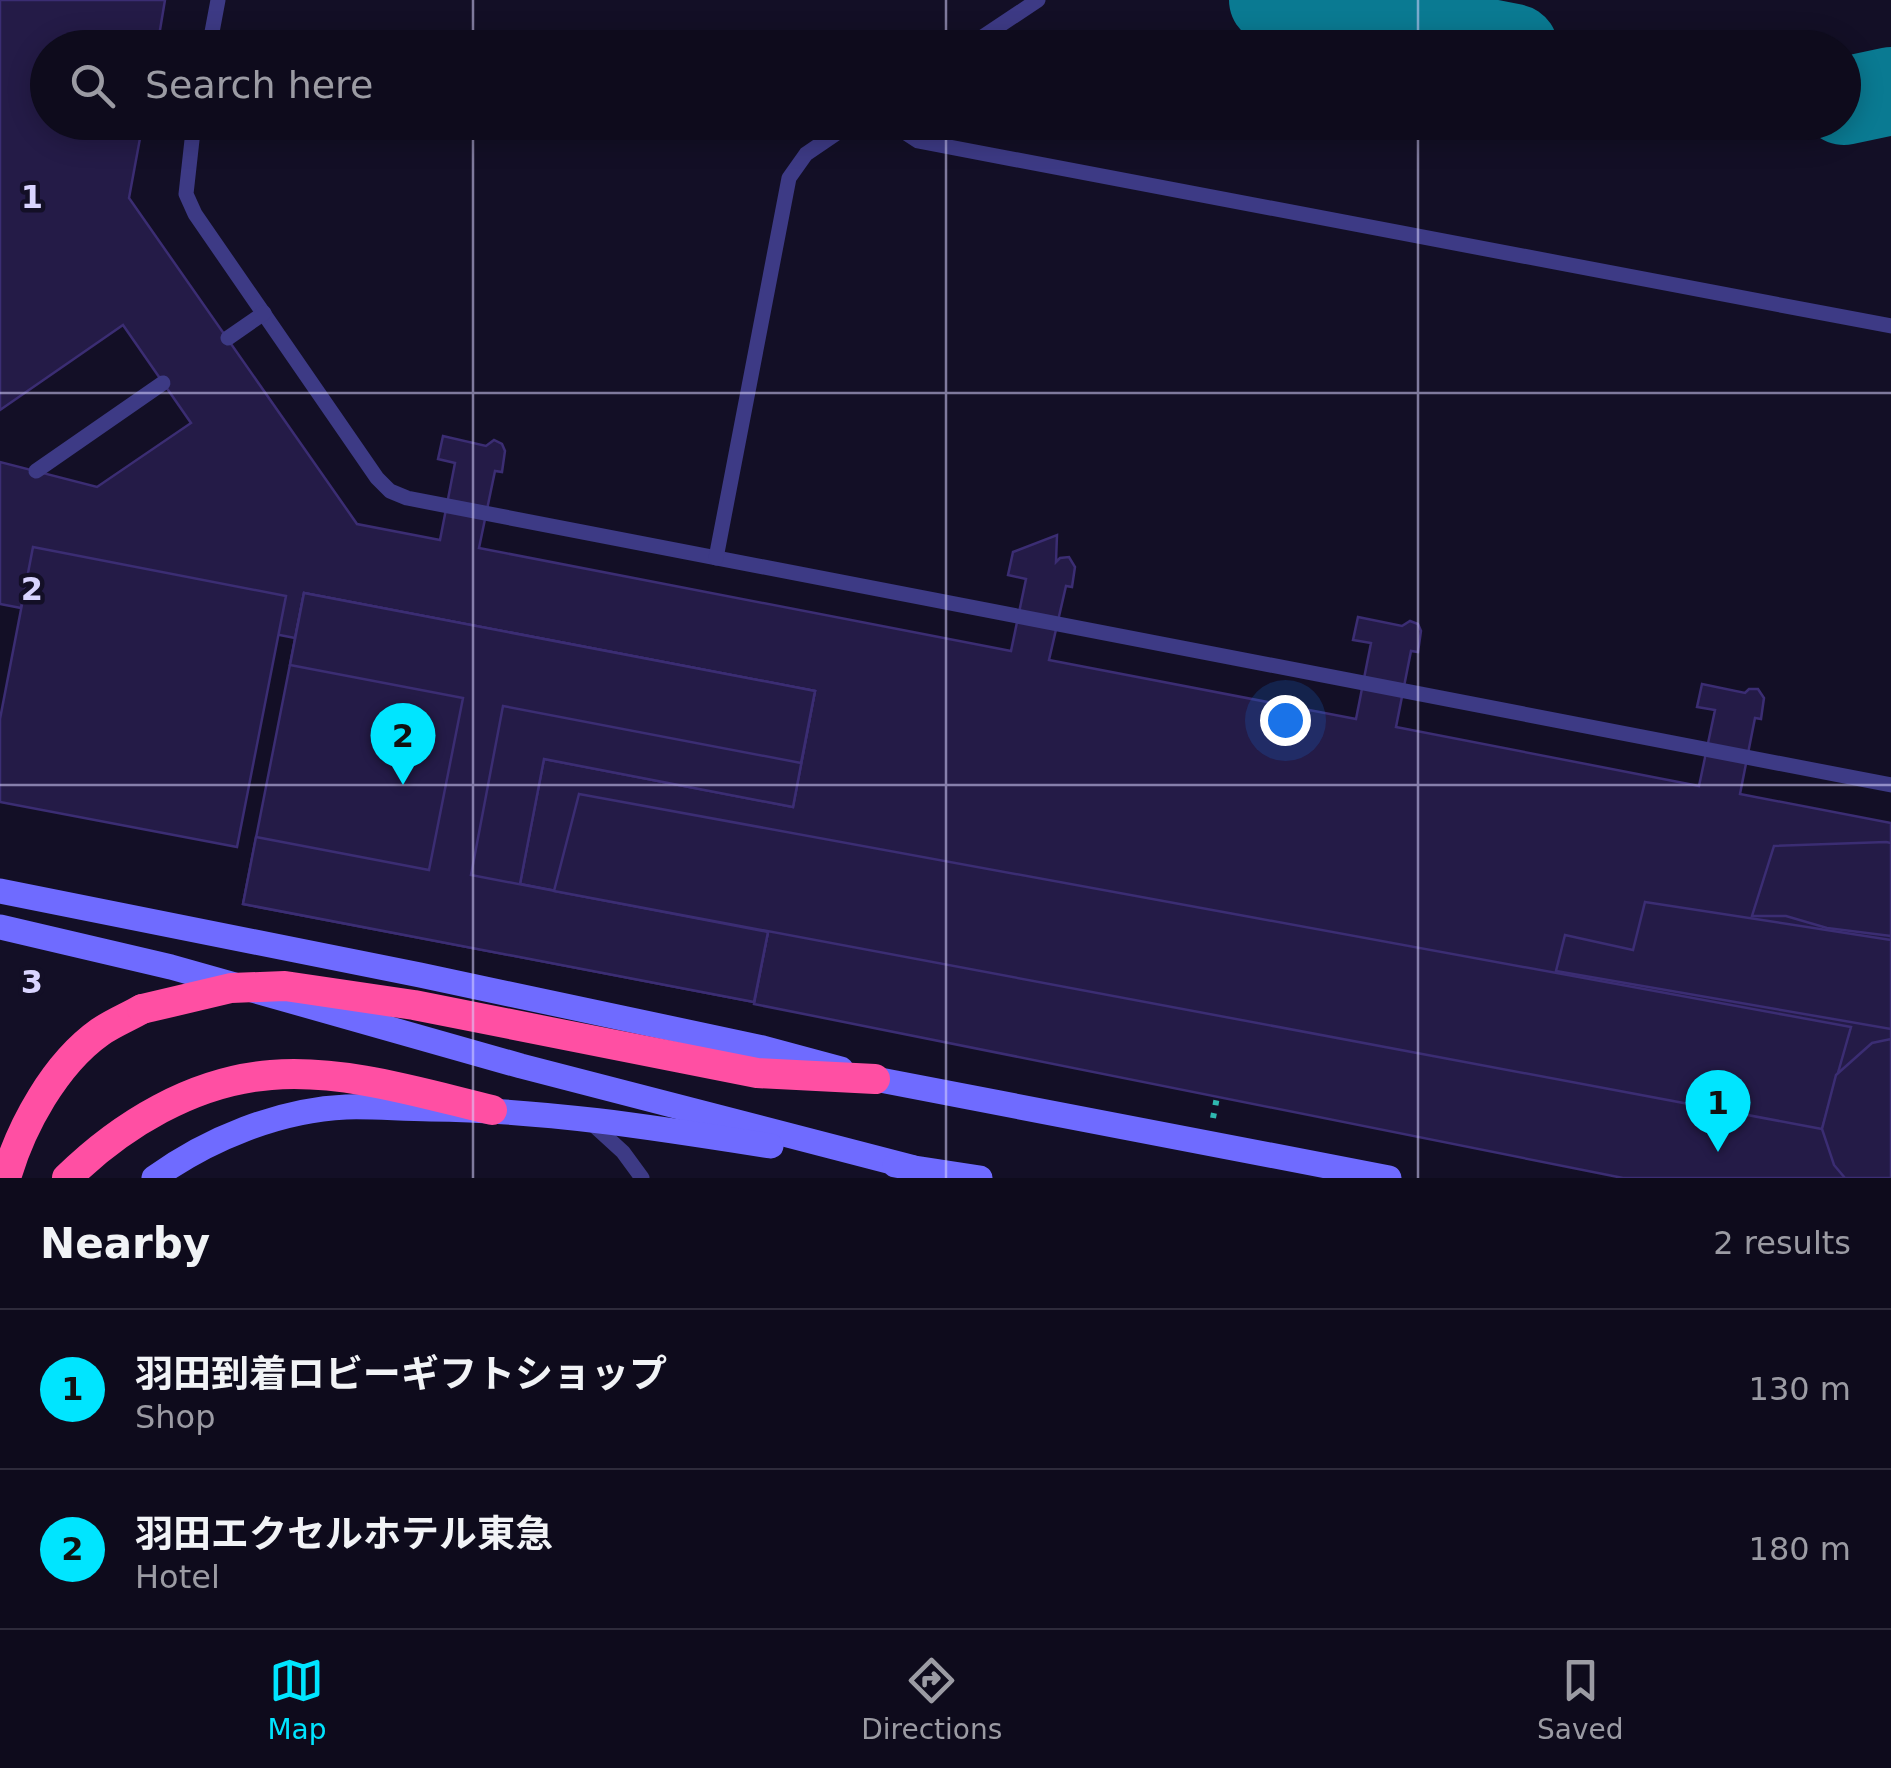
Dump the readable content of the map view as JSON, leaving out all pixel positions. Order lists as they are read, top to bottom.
{
  "page": {
    "search": "Search here",
    "pins": ["2", "1"],
    "heading": ["Nearby", "2 results"],
    "list": [
      {
        "mark": "1",
        "name": "羽田到着ロビーギフトショップ",
        "note": "Shop",
        "value": "130 m"
      },
      {
        "mark": "2",
        "name": "羽田エクセルホテル東急",
        "note": "Hotel",
        "value": "180 m"
      }
    ],
    "nav": ["Map", "Directions", "Saved"]
  },
  "grid": {
    "rows": ["1", "2", "3"]
  }
}
